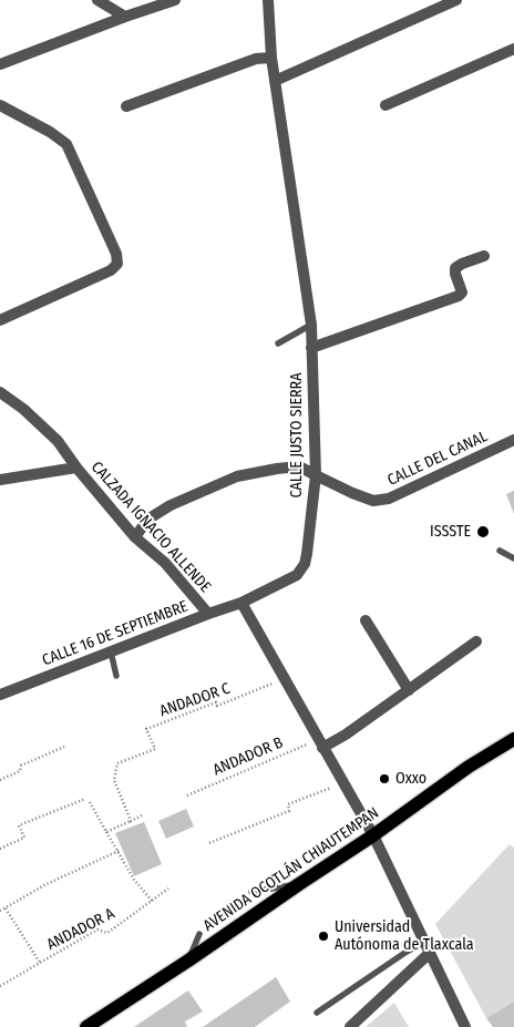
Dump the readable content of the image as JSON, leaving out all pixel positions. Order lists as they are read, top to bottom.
{
  "streets": {
    "main road": ["AVENIDA OCOTLÁN CHIAUTEMPAN"],
    "street": [
      "CALLE JUSTO SIERRA",
      "CALLE DEL CANAL",
      "CALZADA IGNACIO ALLENDE",
      "CALLE 16 DE SEPTIEMBRE"
    ],
    "path": ["ANDADOR C", "ANDADOR B", "ANDADOR A"]
  },
  "crossings": [
    ["CALLE JUSTO SIERRA", "CALLE DEL CANAL"],
    ["CALLE JUSTO SIERRA", "CALLE 16 DE SEPTIEMBRE"],
    ["CALLE DEL CANAL", "CALZADA IGNACIO ALLENDE"],
    ["CALZADA IGNACIO ALLENDE", "CALLE 16 DE SEPTIEMBRE"]
  ],
  "places": ["ISSSTE", "Oxxo", "Universidad Autónoma de Tlaxcala"]
}
